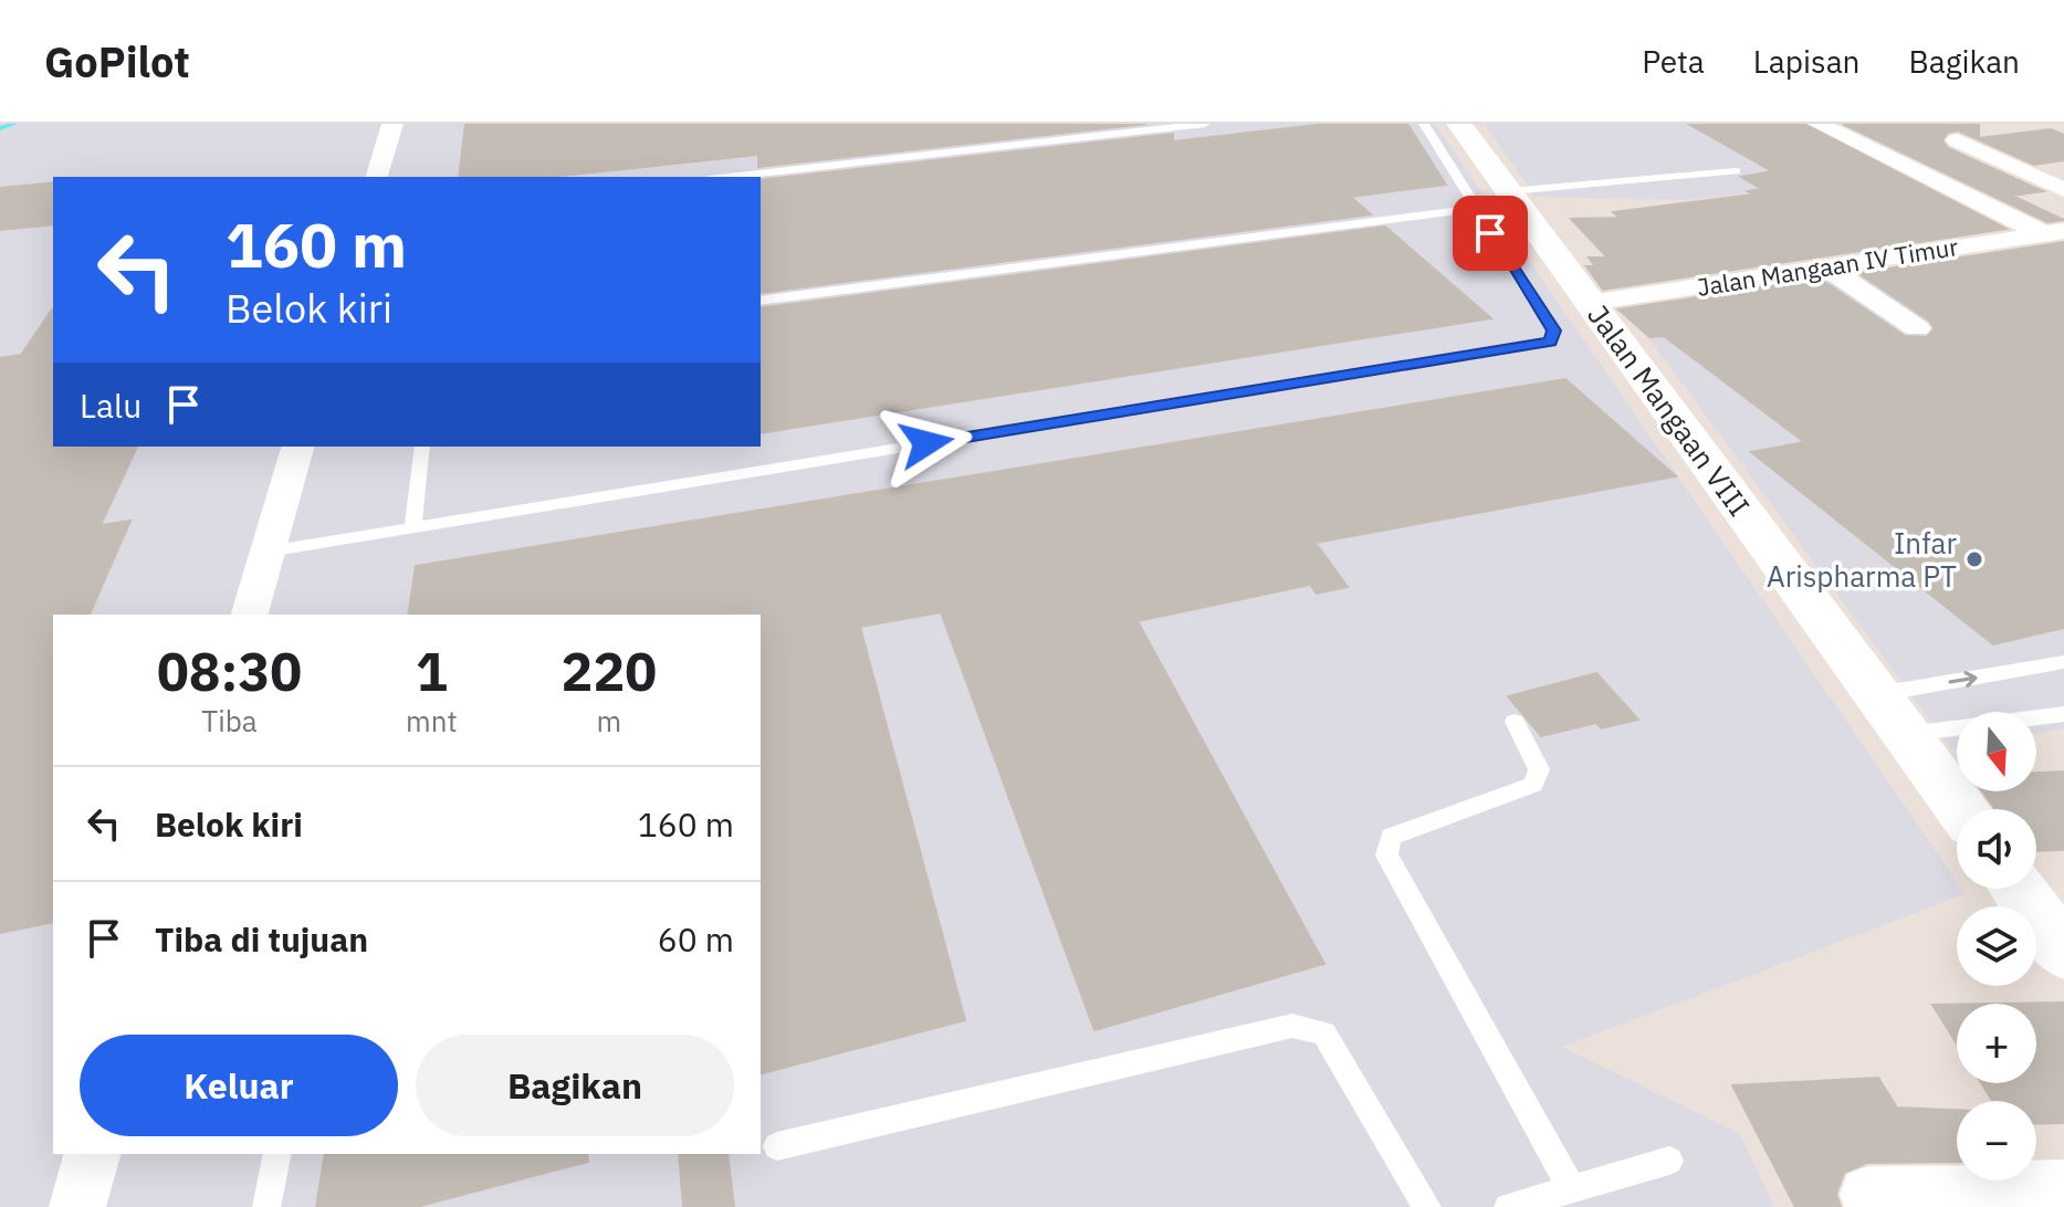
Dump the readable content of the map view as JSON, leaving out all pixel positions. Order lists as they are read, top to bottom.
{
  "streets": {
    "street": ["Jalan Mangaan IV Timur", "Jalan Mangaan VIII"]
  },
  "crossings": [
    ["Jalan Mangaan IV Timur", "Jalan Mangaan VIII"]
  ],
  "places": ["Infar Arispharma PT"],
  "north": "bottom",
  "page": {
    "header": "GoPilot",
    "nav": ["Peta", "Lapisan", "Bagikan"],
    "turn": ["160 m", "Belok kiri"],
    "then": "Lalu",
    "eta": [
      "08:30",
      "Tiba",
      "1",
      "mnt",
      "220",
      "m"
    ],
    "map_buttons": ["+", "−"],
    "list": [
      {
        "name": "Belok kiri",
        "value": "160 m"
      },
      {
        "name": "Tiba di tujuan",
        "value": "60 m"
      }
    ],
    "buttons": ["Keluar", "Bagikan"]
  }
}
